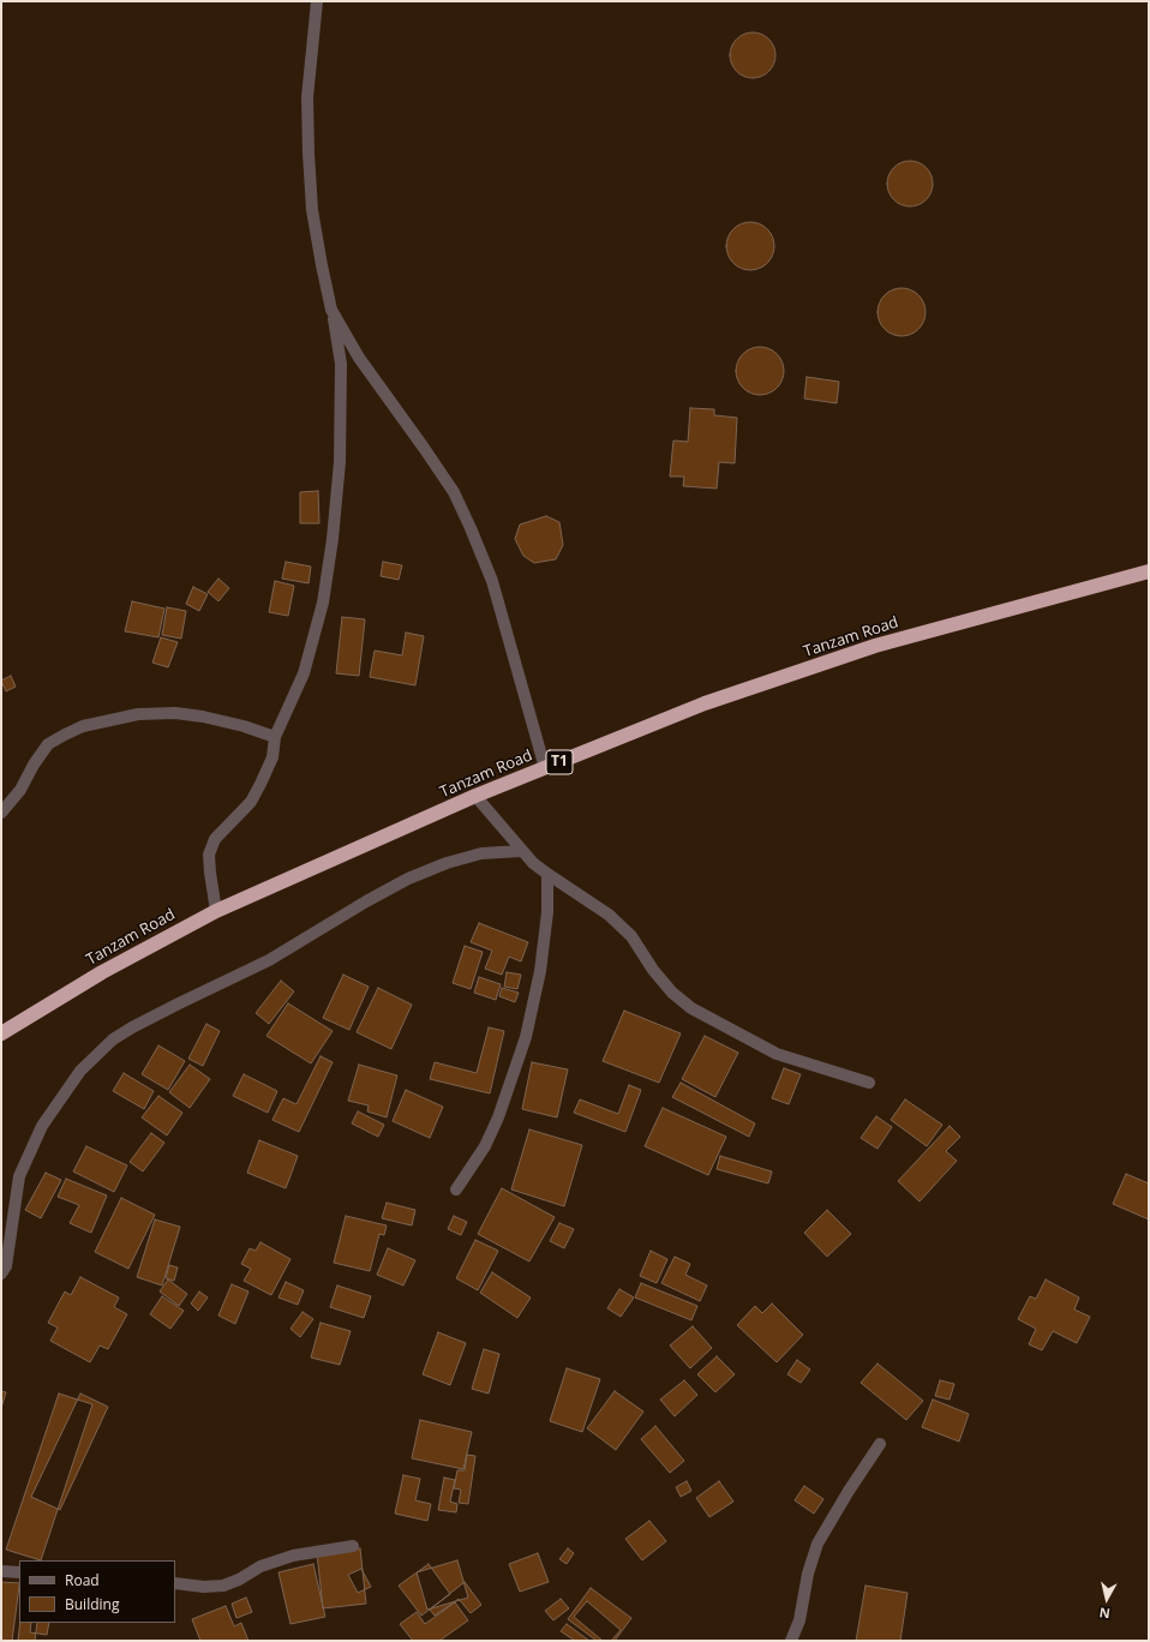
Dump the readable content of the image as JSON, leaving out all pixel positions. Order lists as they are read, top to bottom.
{
  "streets": {
    "highway": ["Tanzam Road", "T1"]
  },
  "legend": ["Road", "Building"],
  "north": "bottom"
}
